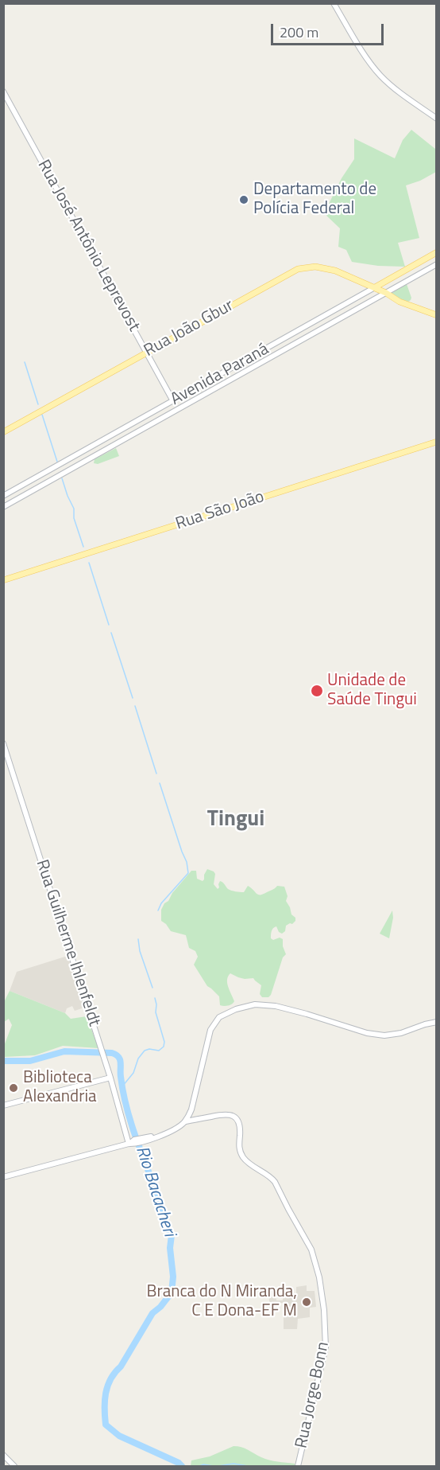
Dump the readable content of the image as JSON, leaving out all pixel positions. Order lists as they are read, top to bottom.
{
  "streets": {
    "main road": ["Rua João Gbur", "Avenida Paraná", "Rua São João"],
    "street": ["Rua José Antônio Leprevost", "Rua Guilherme Ihlenfeldt", "Rua Jorge Bonn"]
  },
  "crossings": [
    ["Rua José Antônio Leprevost", "Rua João Gbur"],
    ["Rua José Antônio Leprevost", "Avenida Paraná"],
    ["Rua João Gbur", "Avenida Paraná"]
  ],
  "districts": ["Tingui"],
  "water": ["Rio Bacacheri"],
  "places": [
    "Departamento de Polícia Federal",
    "Unidade de Saúde Tingui",
    "Biblioteca Alexandria",
    "Branca do N Miranda, C E Dona-EF M"
  ],
  "scale_bar": "200 m"
}
